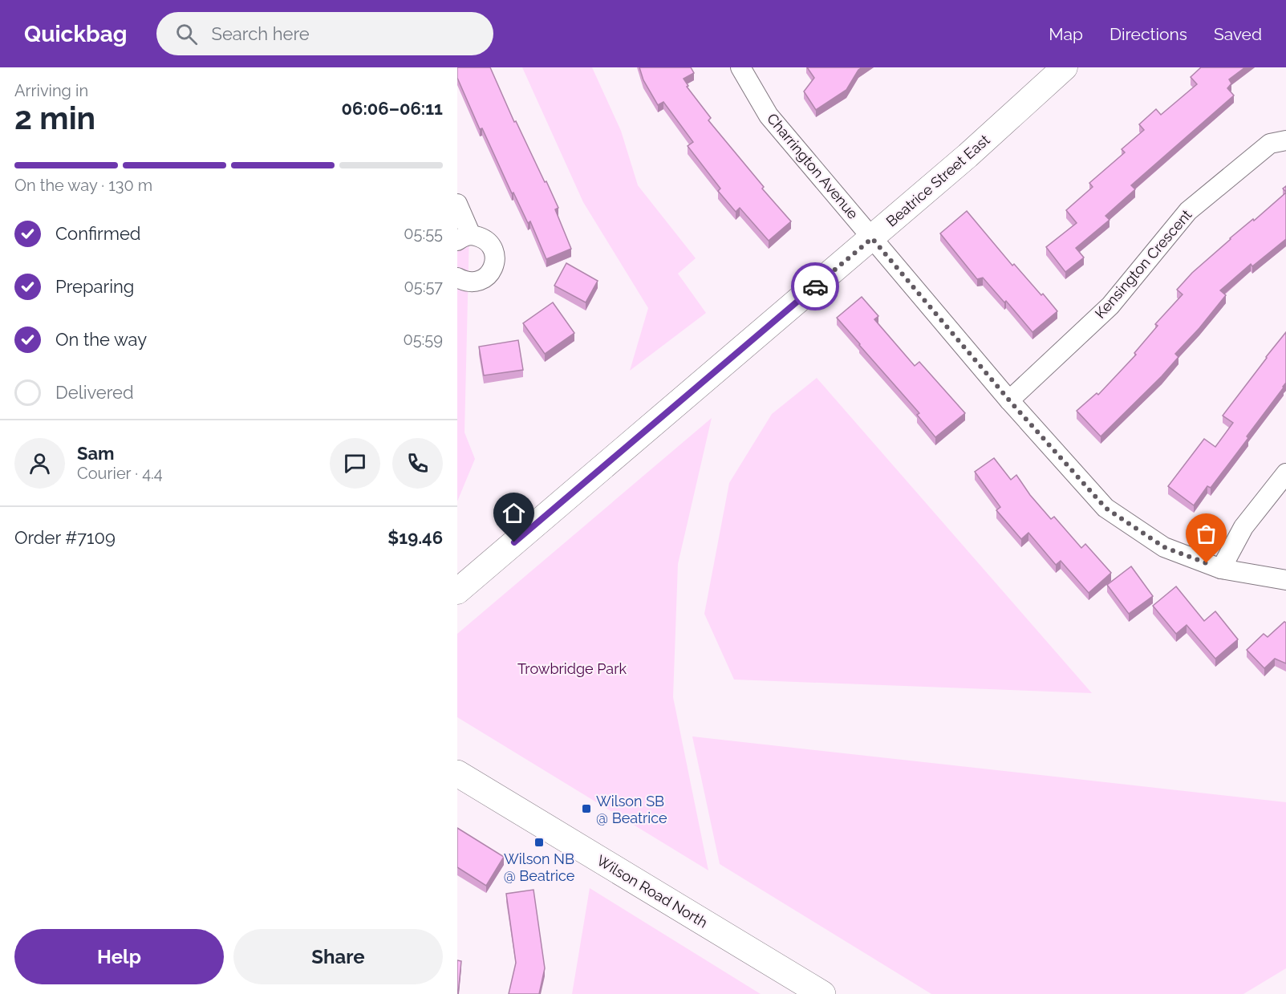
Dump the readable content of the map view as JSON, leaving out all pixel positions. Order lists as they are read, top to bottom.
{
  "streets": {
    "main road": ["Wilson Road North"],
    "street": ["Charrington Avenue", "Beatrice Street East", "Kensington Crescent"]
  },
  "crossings": [
    ["Charrington Avenue", "Beatrice Street East"],
    ["Charrington Avenue", "Kensington Crescent"]
  ],
  "parks": ["Trowbridge Park"],
  "places": {
    "transit": ["Wilson SB @ Beatrice", "Wilson NB @ Beatrice"]
  },
  "page": {
    "header": "Quickbag",
    "search": "Search here",
    "nav": ["Map", "Directions", "Saved"],
    "heading": ["2 min", "Arriving in", "06:06–06:11"],
    "panel": [
      "Sam",
      "Courier · 4.4",
      "Order #7109",
      "$19.46"
    ],
    "bar": "On the way · 130 m",
    "list": [
      ["Confirmed", "05:55"],
      ["Preparing", "05:57"],
      ["On the way", "05:59"],
      "Delivered"
    ],
    "buttons": ["Help", "Share"]
  }
}
